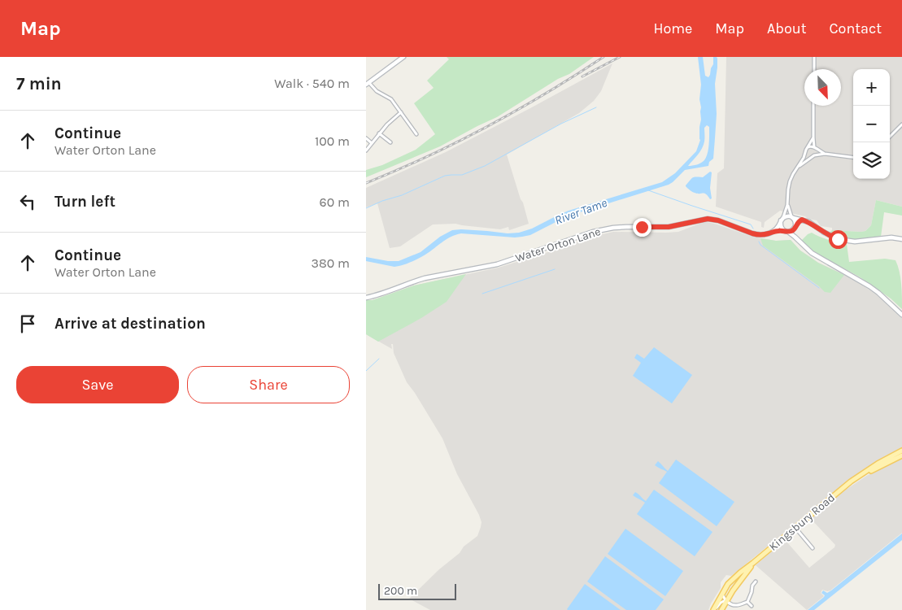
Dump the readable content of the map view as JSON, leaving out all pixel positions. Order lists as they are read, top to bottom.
{
  "streets": {
    "main road": ["Kingsbury Road"],
    "street": ["Water Orton Lane"]
  },
  "water": ["River Tame"],
  "scale_bar": "200 m",
  "north": "bottom right",
  "page": {
    "header": "Map",
    "nav": [
      "Home",
      "Map",
      "About",
      "Contact"
    ],
    "heading": ["7 min", "Walk · 540 m"],
    "map_buttons": ["+", "−"],
    "list": [
      ["Continue", "Water Orton Lane", "100 m"],
      ["Turn left", "60 m"],
      ["Continue", "Water Orton Lane", "380 m"],
      "Arrive at destination"
    ],
    "buttons": ["Save", "Share"],
    "scale": "200 m"
  }
}
